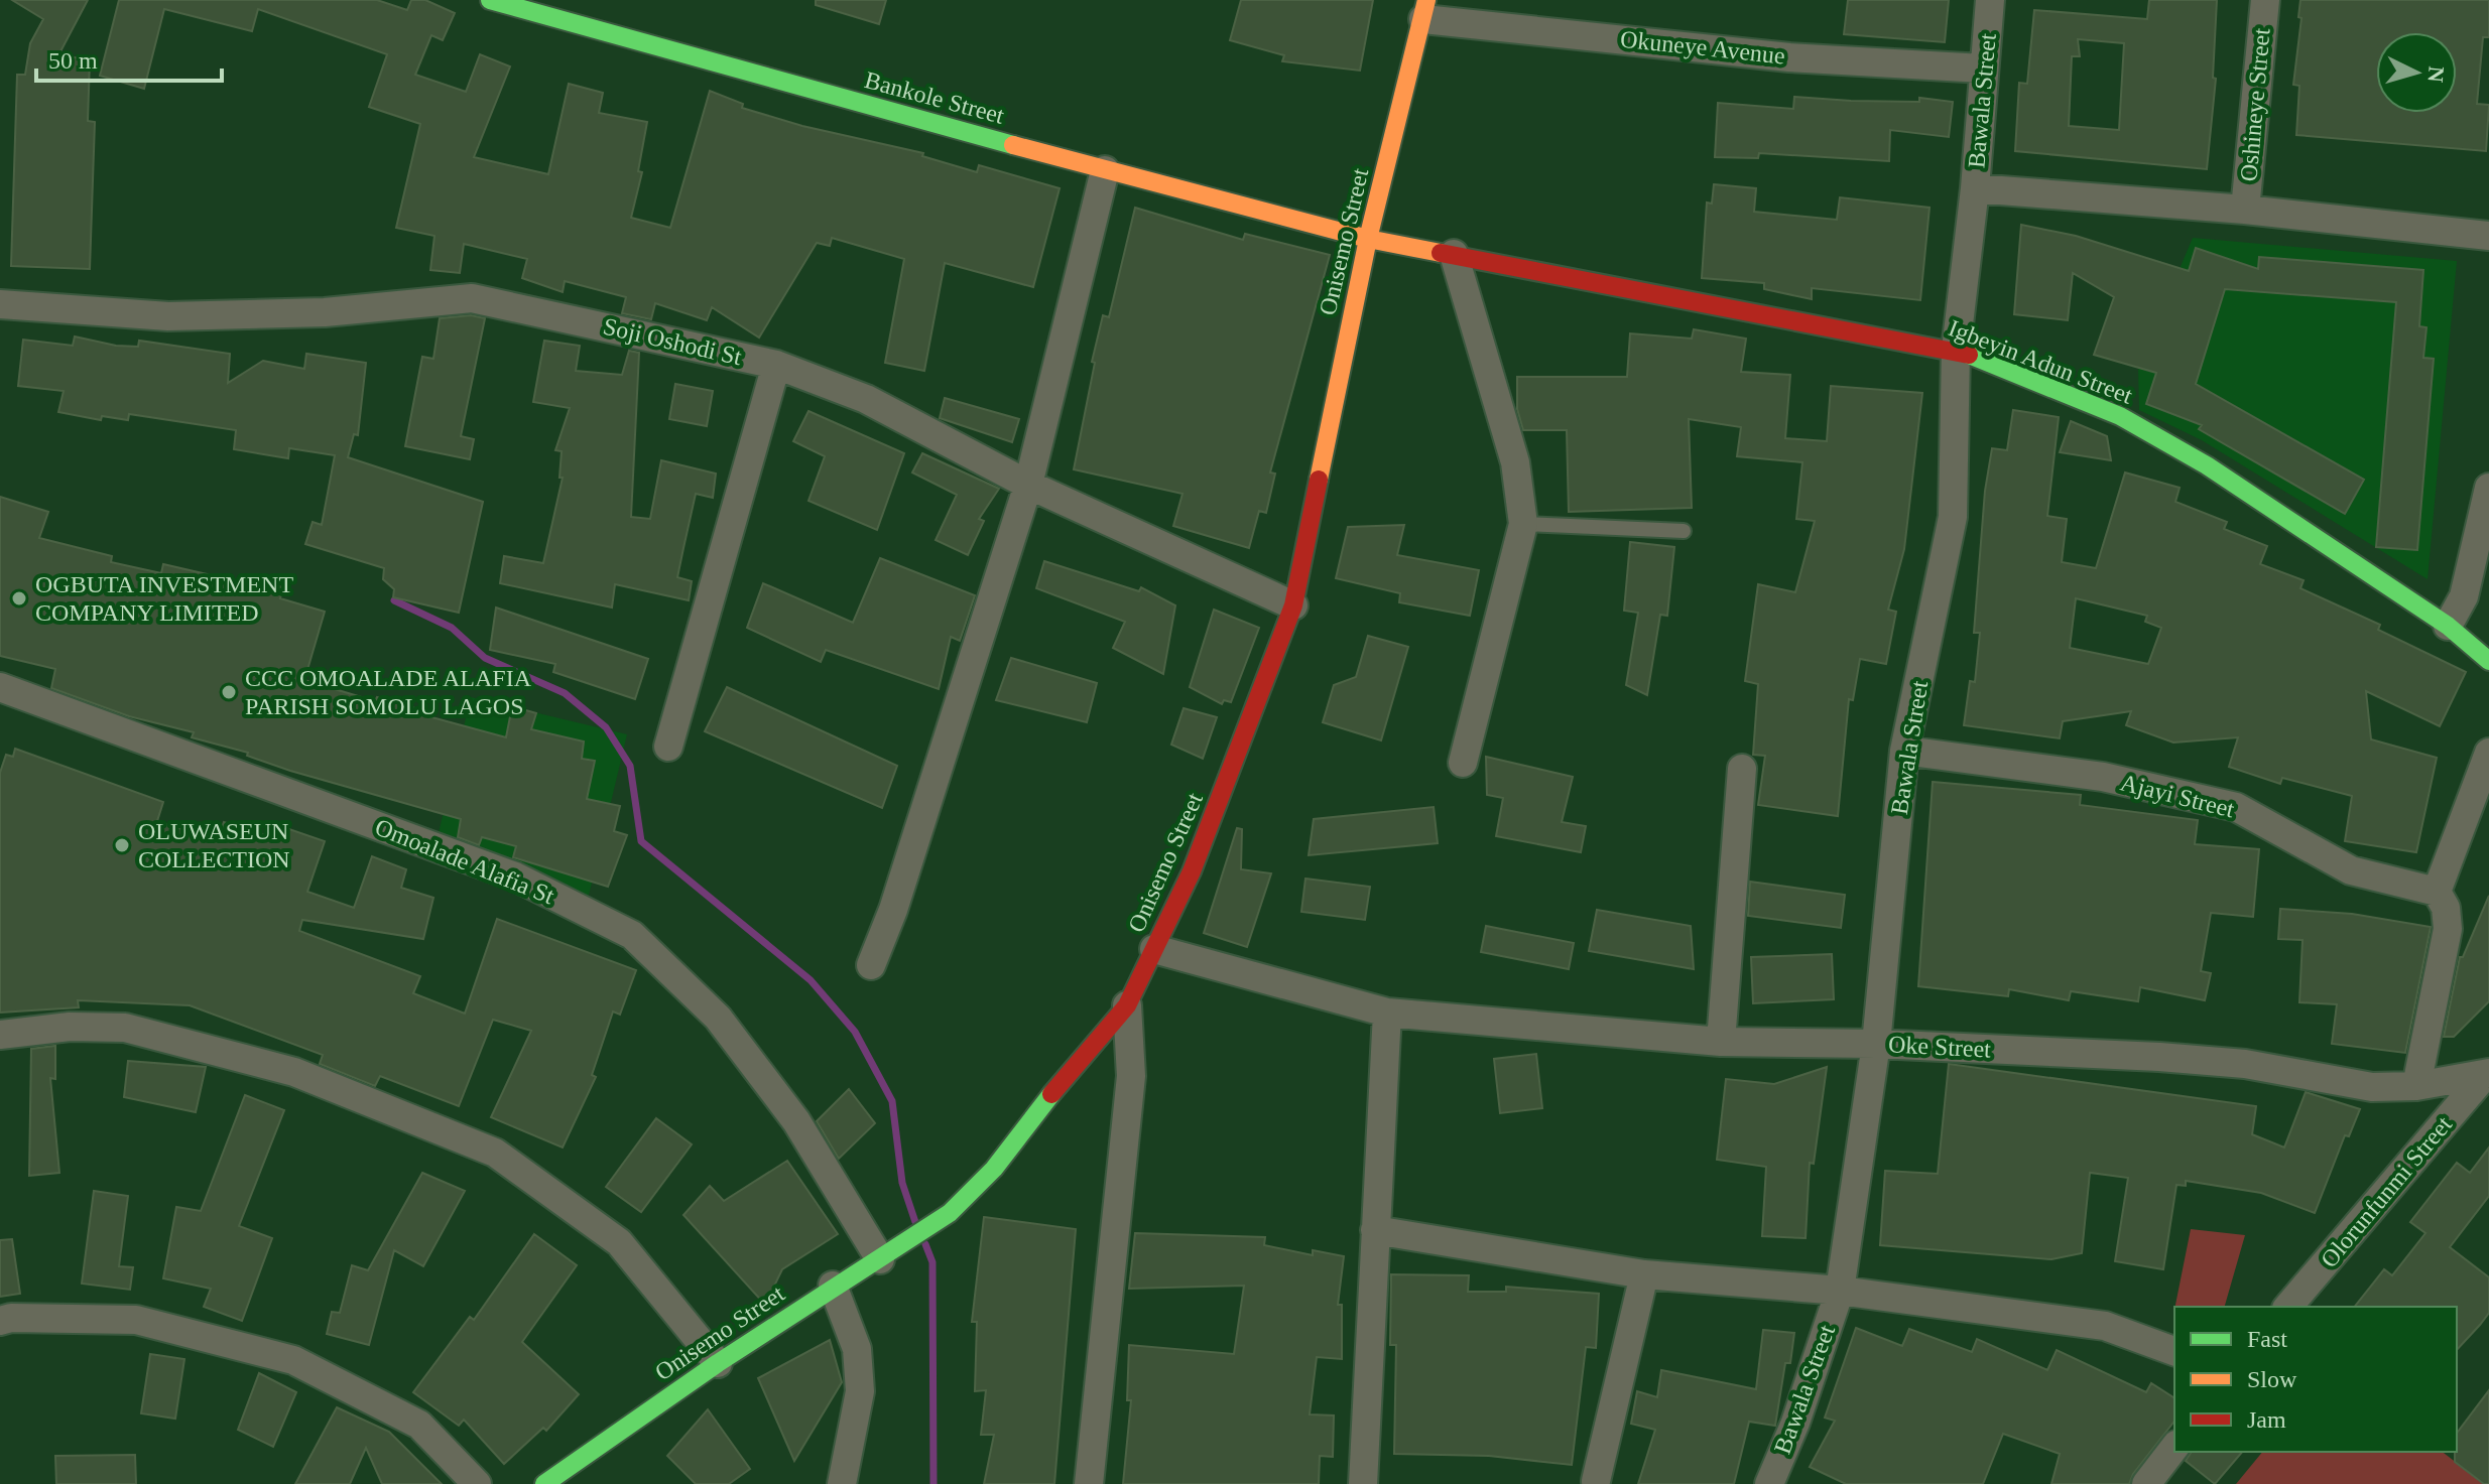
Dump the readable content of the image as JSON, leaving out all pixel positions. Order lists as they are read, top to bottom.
{
  "streets": {
    "street": [
      "Okuneye Avenue",
      "Bankole Street",
      "Bawala Street",
      "Oshineye Street",
      "Onisemo Street",
      "Soji Oshodi St",
      "Igbeyin Adun Street",
      "Ajayi Street",
      "Omoalade Alafia St",
      "Oke Street",
      "Olorunfunmi Street"
    ]
  },
  "crossings": [
    ["Okuneye Avenue", "Bawala Street"],
    ["Okuneye Avenue", "Onisemo Street"],
    ["Bankole Street", "Onisemo Street"],
    ["Bankole Street", "Igbeyin Adun Street"],
    ["Bawala Street", "Igbeyin Adun Street"],
    ["Bawala Street", "Ajayi Street"],
    ["Bawala Street", "Oke Street"],
    ["Onisemo Street", "Soji Oshodi St"],
    ["Onisemo Street", "Igbeyin Adun Street"],
    ["Onisemo Street", "Omoalade Alafia St"],
    ["Onisemo Street", "Oke Street"],
    ["Oke Street", "Olorunfunmi Street"]
  ],
  "places": ["OGBUTA INVESTMENT COMPANY LIMITED", "CCC OMOALADE ALAFIA PARISH SOMOLU LAGOS", "OLUWASEUN COLLECTION"],
  "legend": ["Fast", "Slow", "Jam"],
  "scale_bar": "50 m",
  "north": "right"
}
